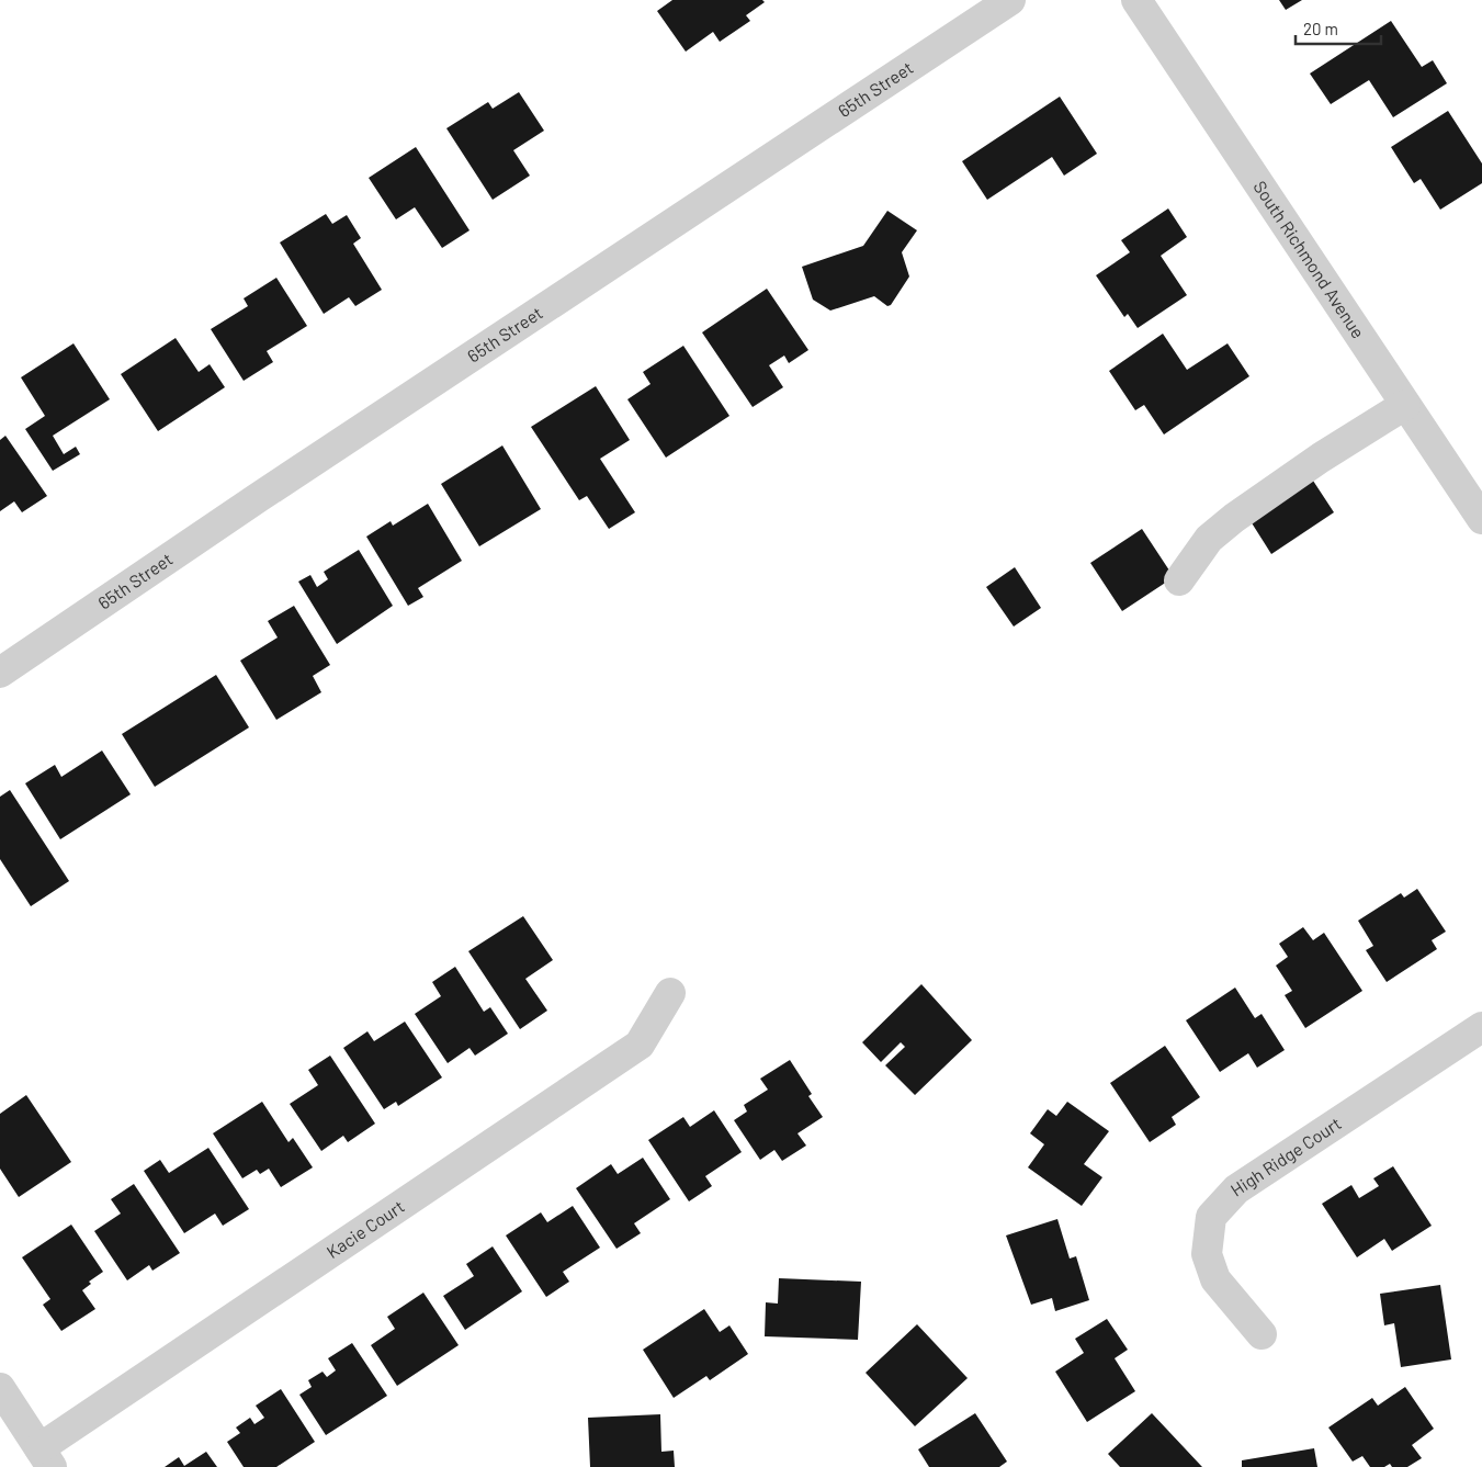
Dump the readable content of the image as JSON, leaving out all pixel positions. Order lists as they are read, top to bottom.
{
  "streets": {
    "street": [
      "65th Street",
      "South Richmond Avenue",
      "High Ridge Court",
      "Kacie Court"
    ]
  },
  "scale_bar": "20 m"
}
